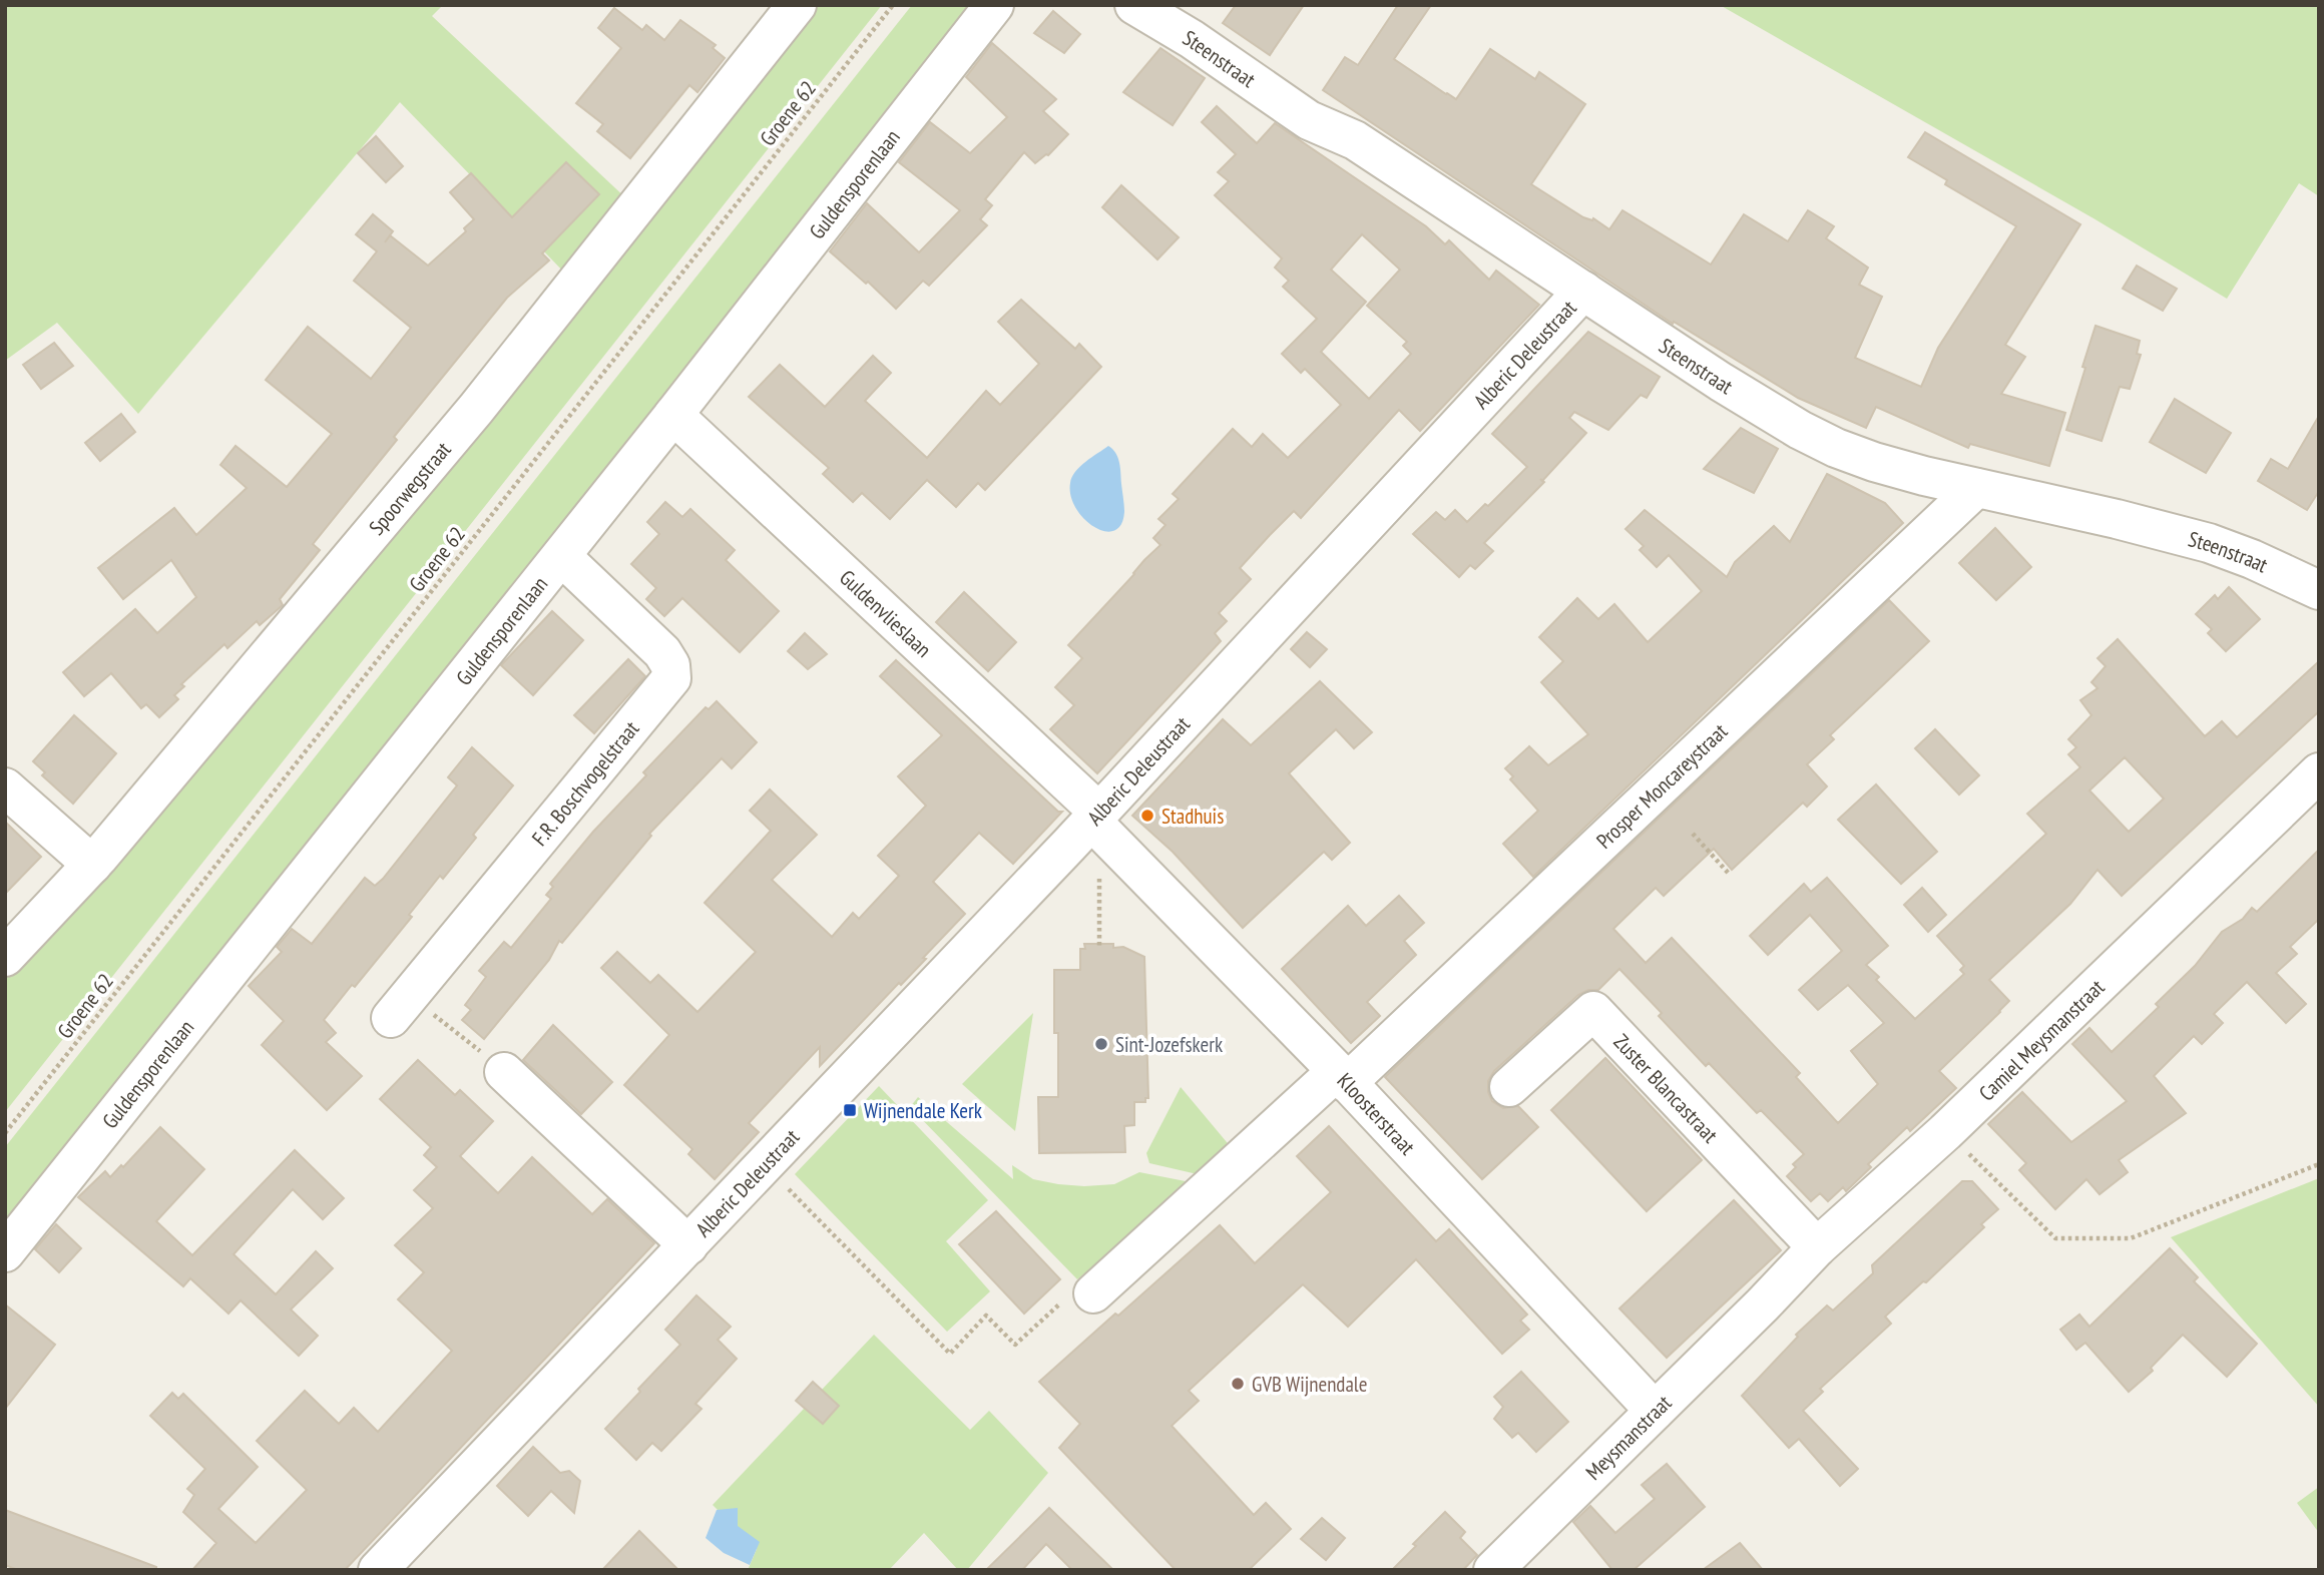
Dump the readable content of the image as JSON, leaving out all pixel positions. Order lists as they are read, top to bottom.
{
  "streets": {
    "street": [
      "Steenstraat",
      "Guldensporenlaan",
      "Alberic Deleustraat",
      "Spoorwegstraat",
      "Guldenvlieslaan",
      "F.R. Boschvogelstraat",
      "Prosper Moncareystraat",
      "Camiel Meysmanstraat",
      "Zuster Blancastraat",
      "Kloosterstraat",
      "Meysmanstraat"
    ],
    "path": ["Groene 62"]
  },
  "crossings": [
    ["Steenstraat", "Alberic Deleustraat"],
    ["Steenstraat", "Prosper Moncareystraat"],
    ["Guldensporenlaan", "Guldenvlieslaan"],
    ["Guldensporenlaan", "F.R. Boschvogelstraat"],
    ["Alberic Deleustraat", "Guldenvlieslaan"],
    ["Alberic Deleustraat", "Kloosterstraat"],
    ["Guldenvlieslaan", "Kloosterstraat"],
    ["Prosper Moncareystraat", "Kloosterstraat"],
    ["Camiel Meysmanstraat", "Zuster Blancastraat"],
    ["Camiel Meysmanstraat", "Meysmanstraat"],
    ["Kloosterstraat", "Meysmanstraat"]
  ],
  "places": {
    "other": ["Stadhuis", "Sint-Jozefskerk", "GVB Wijnendale"],
    "transit": ["Wijnendale Kerk"]
  }
}
